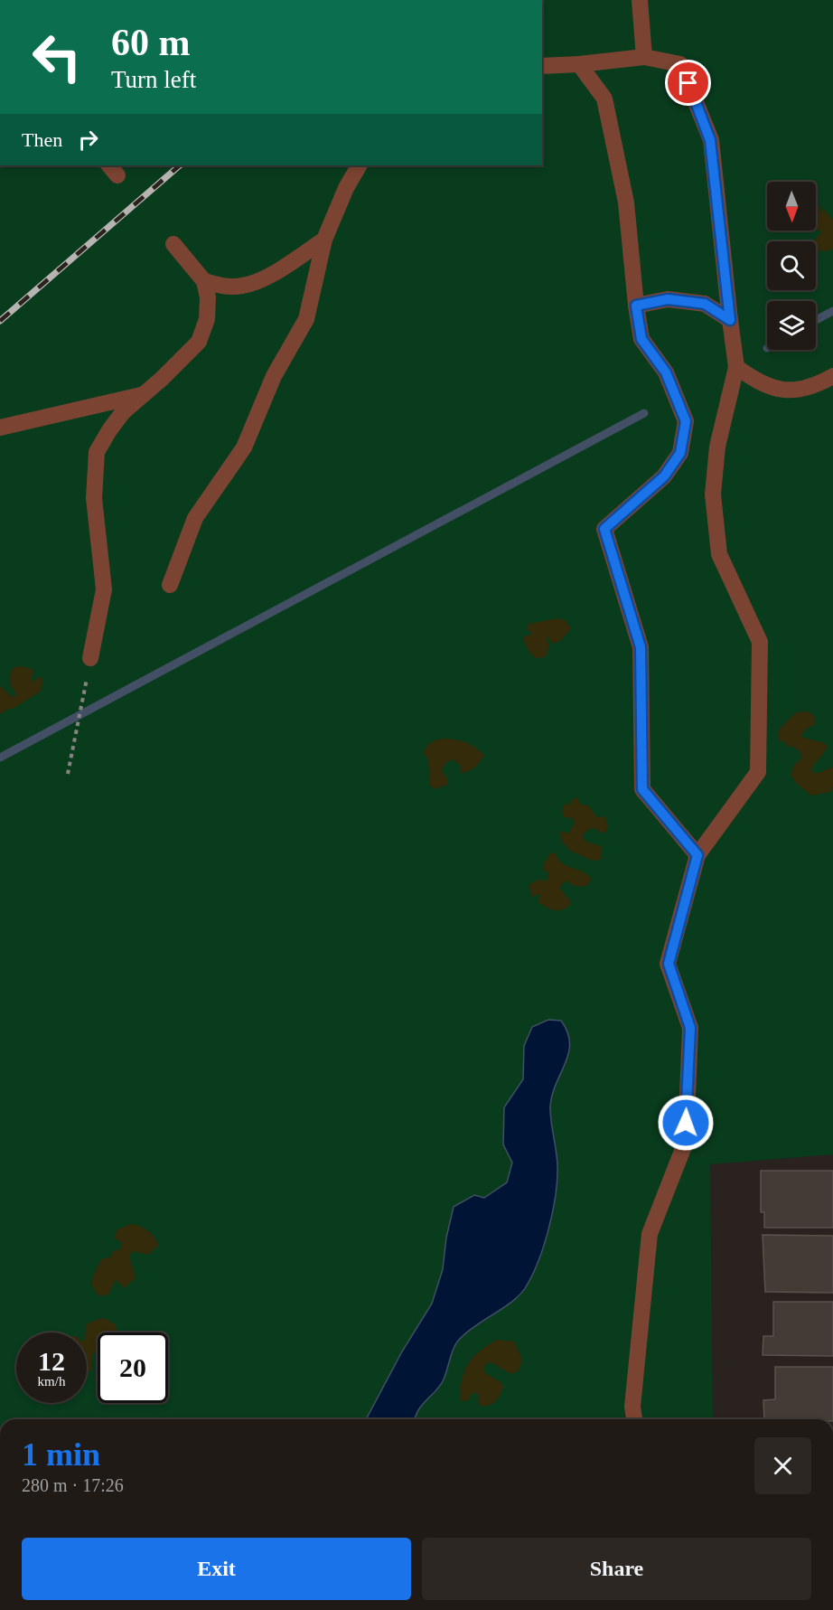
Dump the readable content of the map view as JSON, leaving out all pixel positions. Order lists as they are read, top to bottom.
{
  "north": "bottom",
  "page": {
    "turn": ["60 m", "Turn left"],
    "then": "Then",
    "speed": "12 km/h",
    "limit": "20",
    "heading": ["1 min", "280 m · 17:26"],
    "buttons": ["Exit", "Share"]
  }
}
